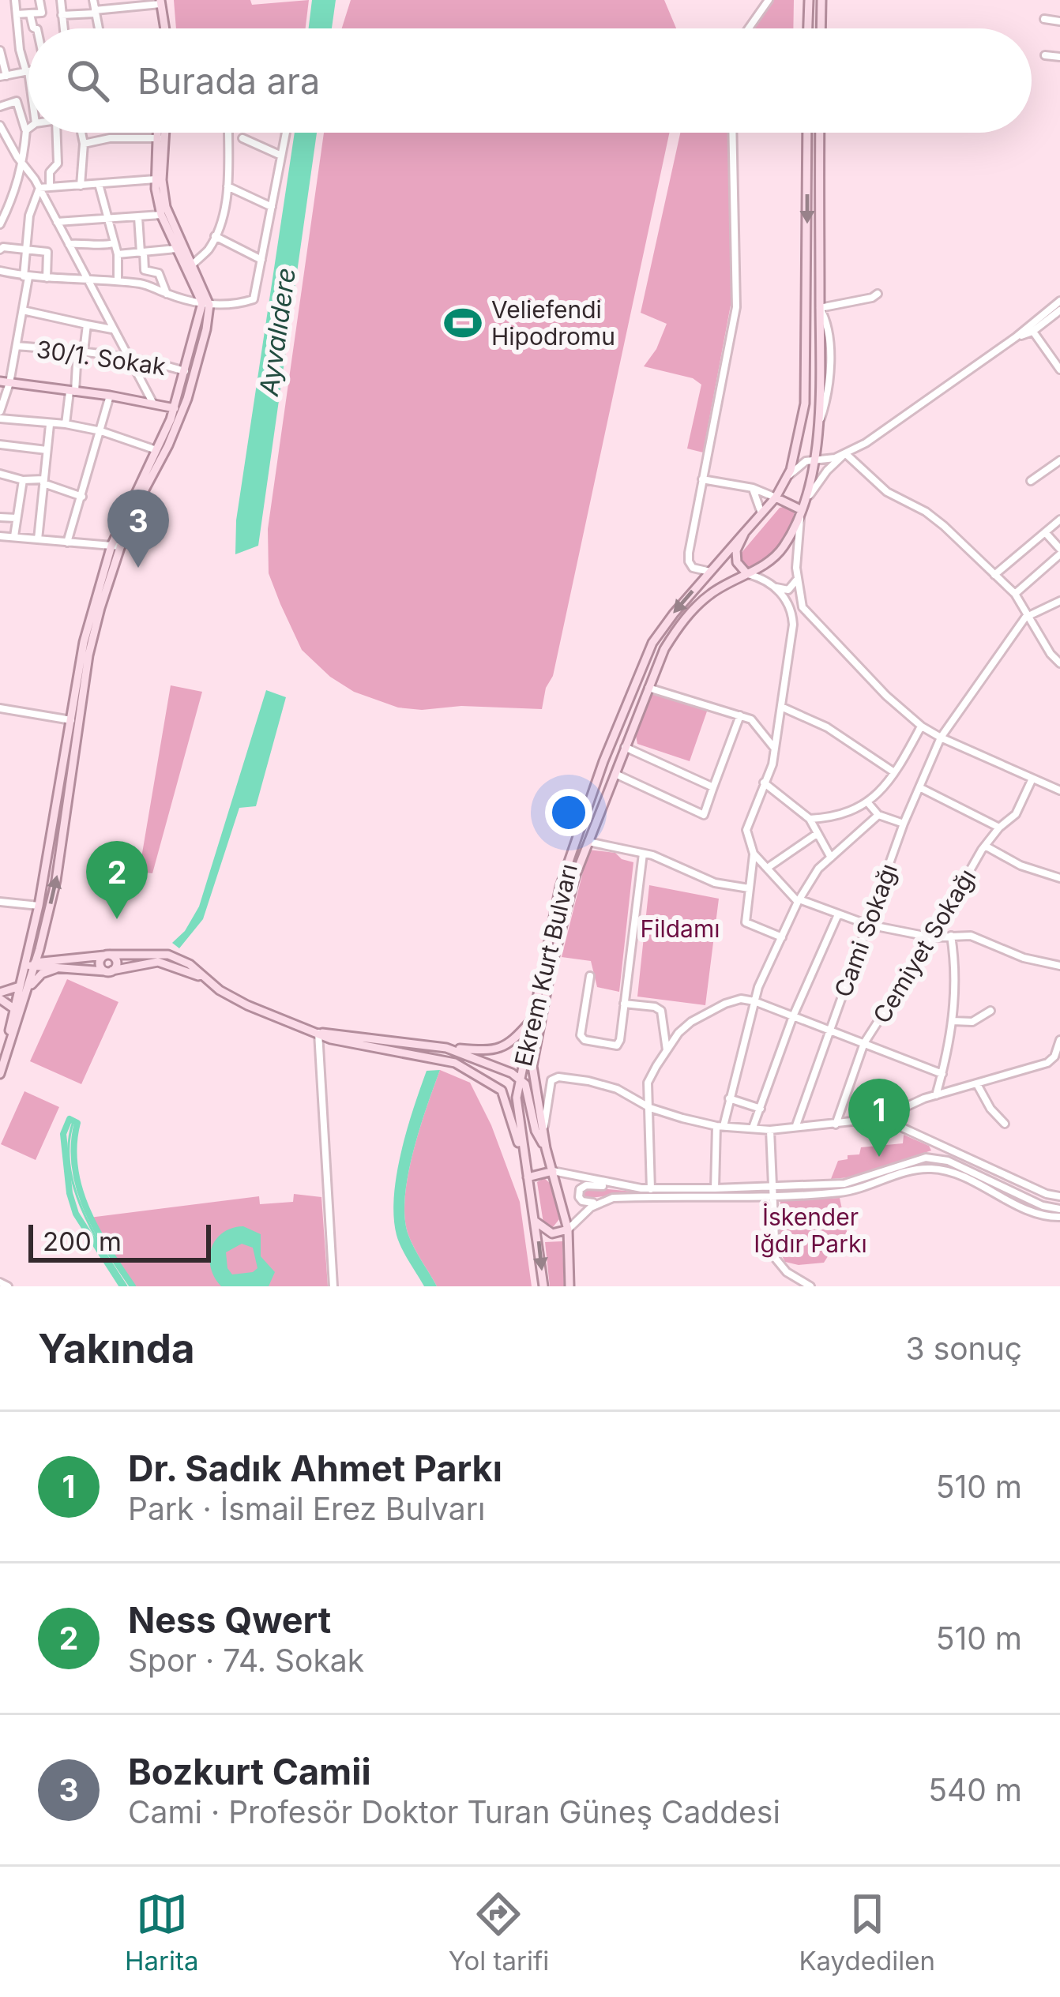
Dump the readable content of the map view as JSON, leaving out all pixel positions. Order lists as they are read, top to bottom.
{
  "streets": {
    "main road": ["Ekrem Kurt Bulvarı"],
    "street": ["30/1. Sokak", "Cami Sokağı", "Cemiyet Sokağı"]
  },
  "water": ["Ayvalıdere"],
  "parks": ["Fildamı", "İskender Iğdır Parkı"],
  "places": {
    "sports": ["Veliefendi Hipodromu"]
  },
  "scale_bar": "200 m",
  "page": {
    "search": "Burada ara",
    "pins": ["3", "2", "1"],
    "scale": "200 m",
    "heading": ["Yakında", "3 sonuç"],
    "list": [
      {
        "mark": "1",
        "name": "Dr. Sadık Ahmet Parkı",
        "note": "Park · İsmail Erez Bulvarı",
        "value": "510 m"
      },
      {
        "mark": "2",
        "name": "Ness Qwert",
        "note": "Spor · 74. Sokak",
        "value": "510 m"
      },
      {
        "mark": "3",
        "name": "Bozkurt Camii",
        "note": "Cami · Profesör Doktor Turan Güneş Caddesi",
        "value": "540 m"
      }
    ],
    "nav": ["Harita", "Yol tarifi", "Kaydedilen"]
  }
}
